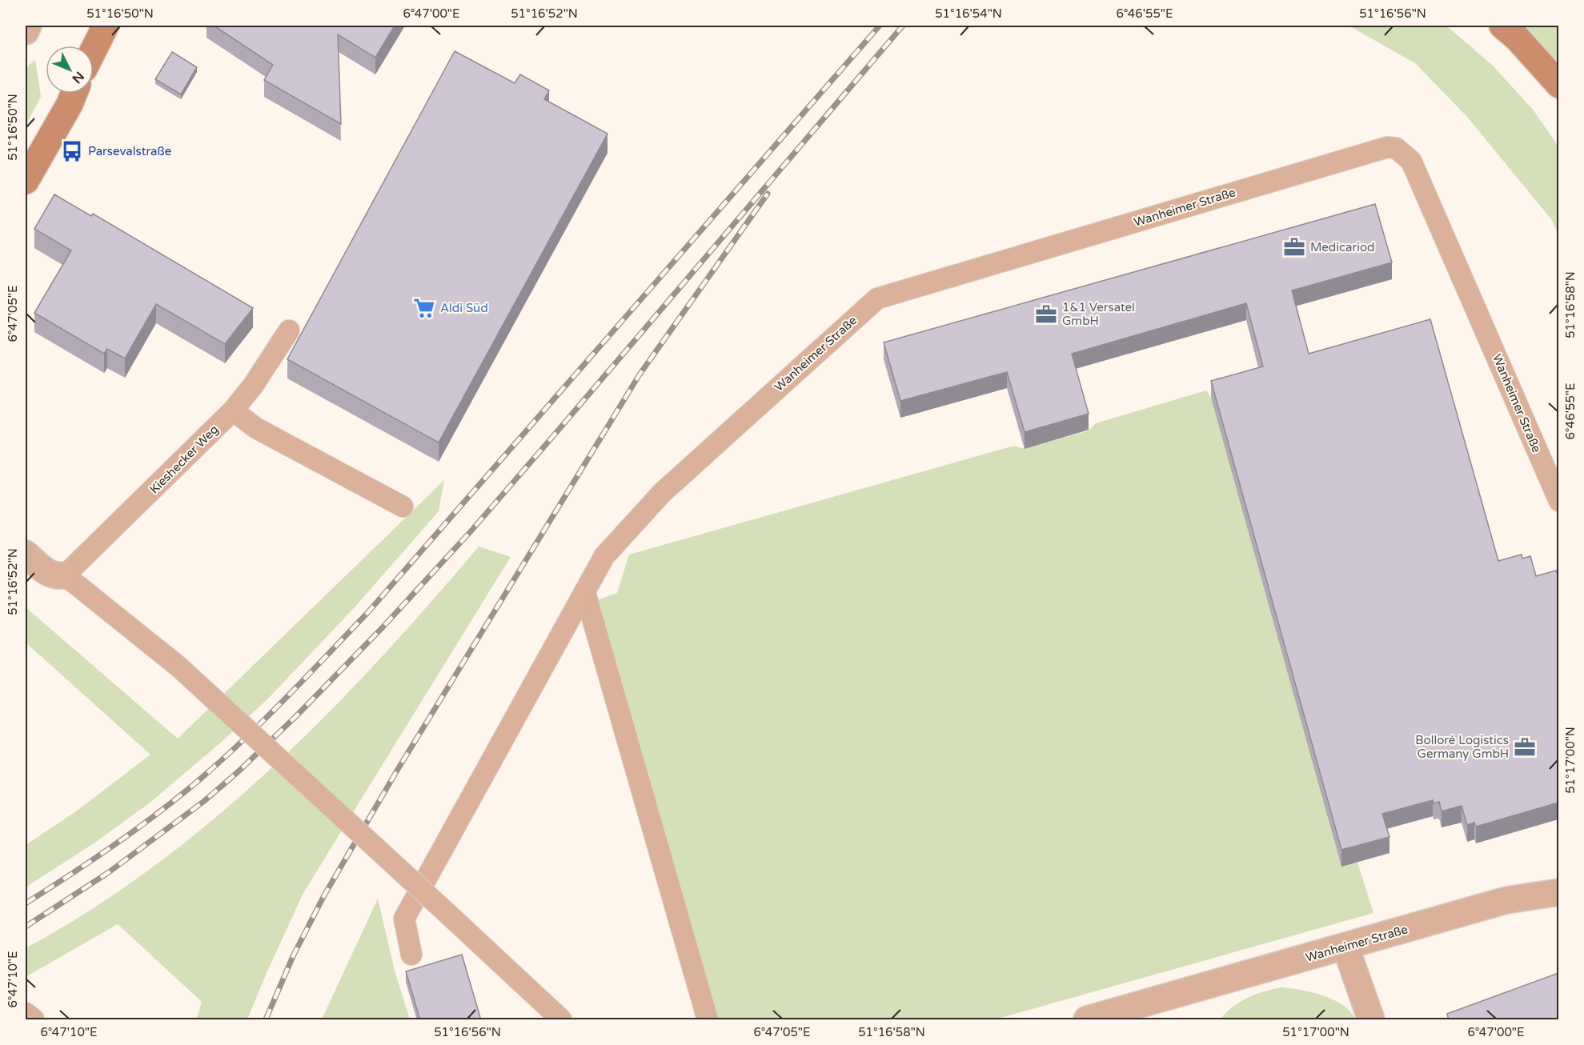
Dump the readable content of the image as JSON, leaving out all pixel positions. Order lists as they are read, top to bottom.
{
  "streets": {
    "street": ["Wanheimer Straße"],
    "lane": ["Kieshecker Weg"]
  },
  "places": {
    "bus stop": ["Parsevalstraße"],
    "office": ["Medicariod", "1&1 Versatel GmbH", "Bolloré Logistics Germany GmbH"],
    "supermarket": ["Aldi Süd"]
  },
  "north": "bottom right",
  "coordinates": [
    "51°16'50\"N",
    "6°47'00\"E",
    "51°16'52\"N",
    "51°16'54\"N",
    "6°46'55\"E",
    "51°16'56\"N",
    "51°16'58\"N",
    "6°47'05\"E",
    "51°17'00\"N",
    "6°47'10\"E"
  ]
}
